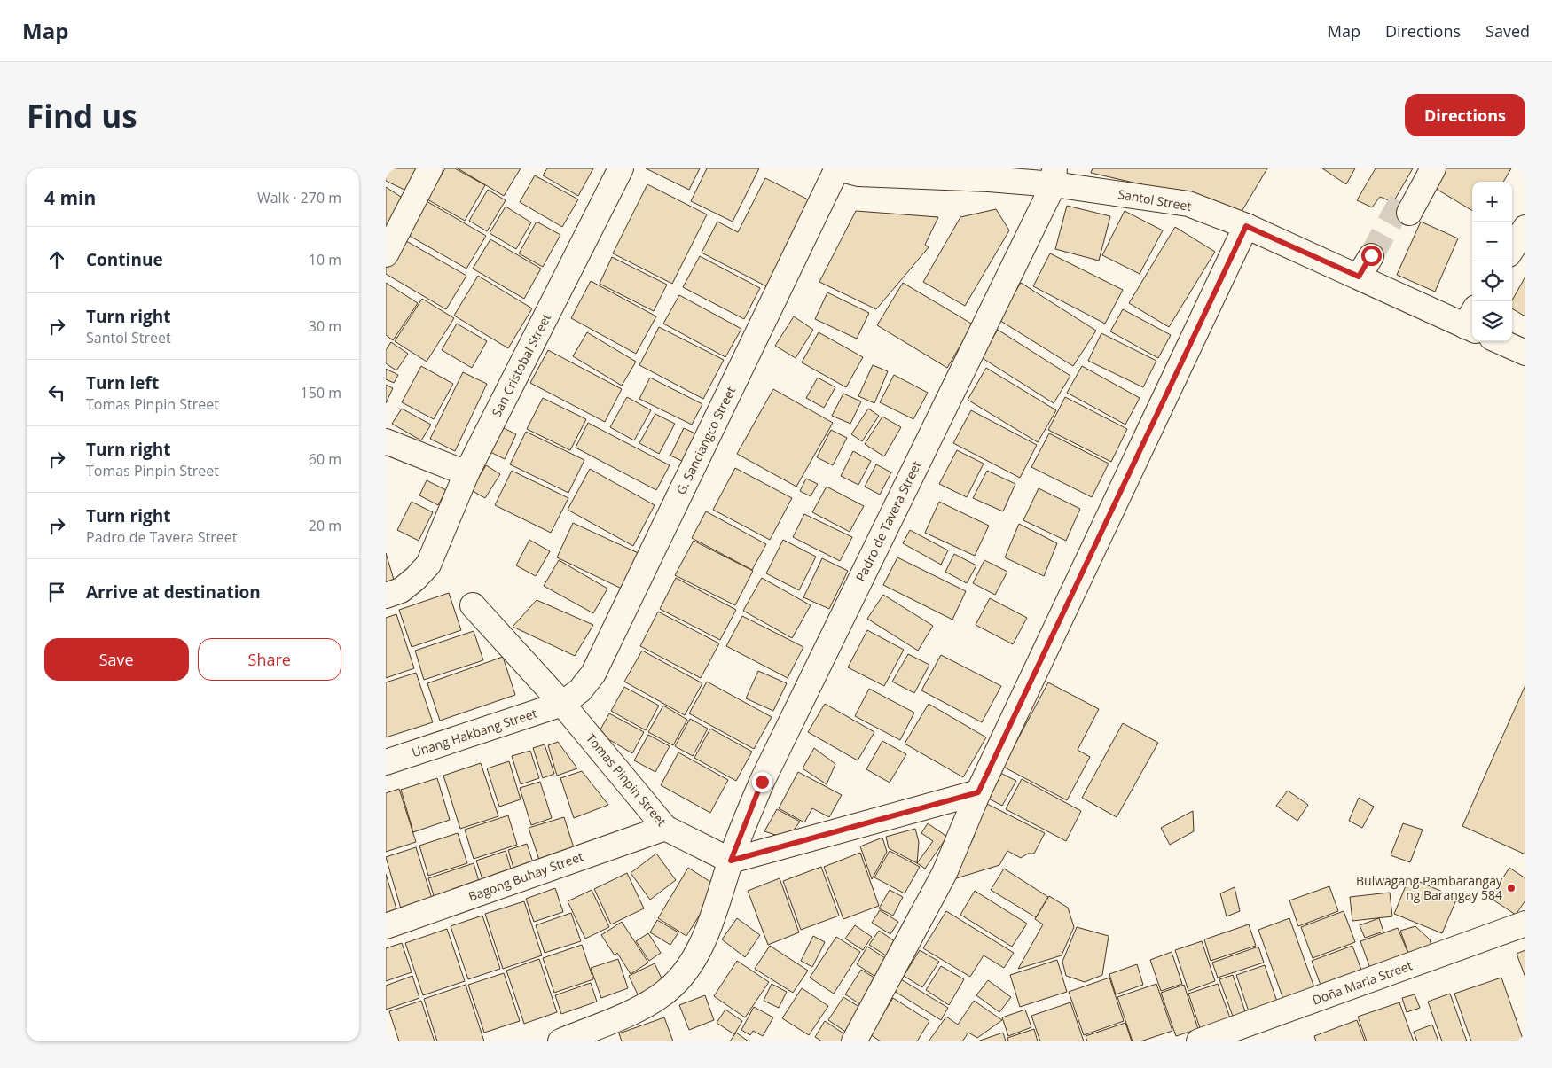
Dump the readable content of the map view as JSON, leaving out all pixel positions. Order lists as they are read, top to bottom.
{
  "streets": {
    "street": [
      "Santol Street",
      "San Cristobal Street",
      "G. Sanciangco Street",
      "Padro de Tavera Street",
      "Unang Hakbang Street",
      "Tomas Pinpin Street",
      "Bagong Buhay Street",
      "Doña Maria Street"
    ]
  },
  "crossings": [
    ["Santol Street", "G. Sanciangco Street"],
    ["Santol Street", "Padro de Tavera Street"],
    ["G. Sanciangco Street", "Unang Hakbang Street"],
    ["G. Sanciangco Street", "Tomas Pinpin Street"],
    ["Padro de Tavera Street", "Tomas Pinpin Street"],
    ["Unang Hakbang Street", "Tomas Pinpin Street"],
    ["Tomas Pinpin Street", "Bagong Buhay Street"]
  ],
  "places": ["Bulwagang Pambarangay ng Barangay 584"],
  "page": {
    "header": "Map",
    "nav": ["Map", "Directions", "Saved"],
    "buttons": [
      "Directions",
      ["Save", "Share"]
    ],
    "title": "Find us",
    "heading": ["4 min", "Walk · 270 m"],
    "map_buttons": ["+", "−"],
    "list": [
      ["Continue", "10 m"],
      ["Turn right", "Santol Street", "30 m"],
      ["Turn left", "Tomas Pinpin Street", "150 m"],
      ["Turn right", "Tomas Pinpin Street", "60 m"],
      ["Turn right", "Padro de Tavera Street", "20 m"],
      "Arrive at destination"
    ]
  }
}
